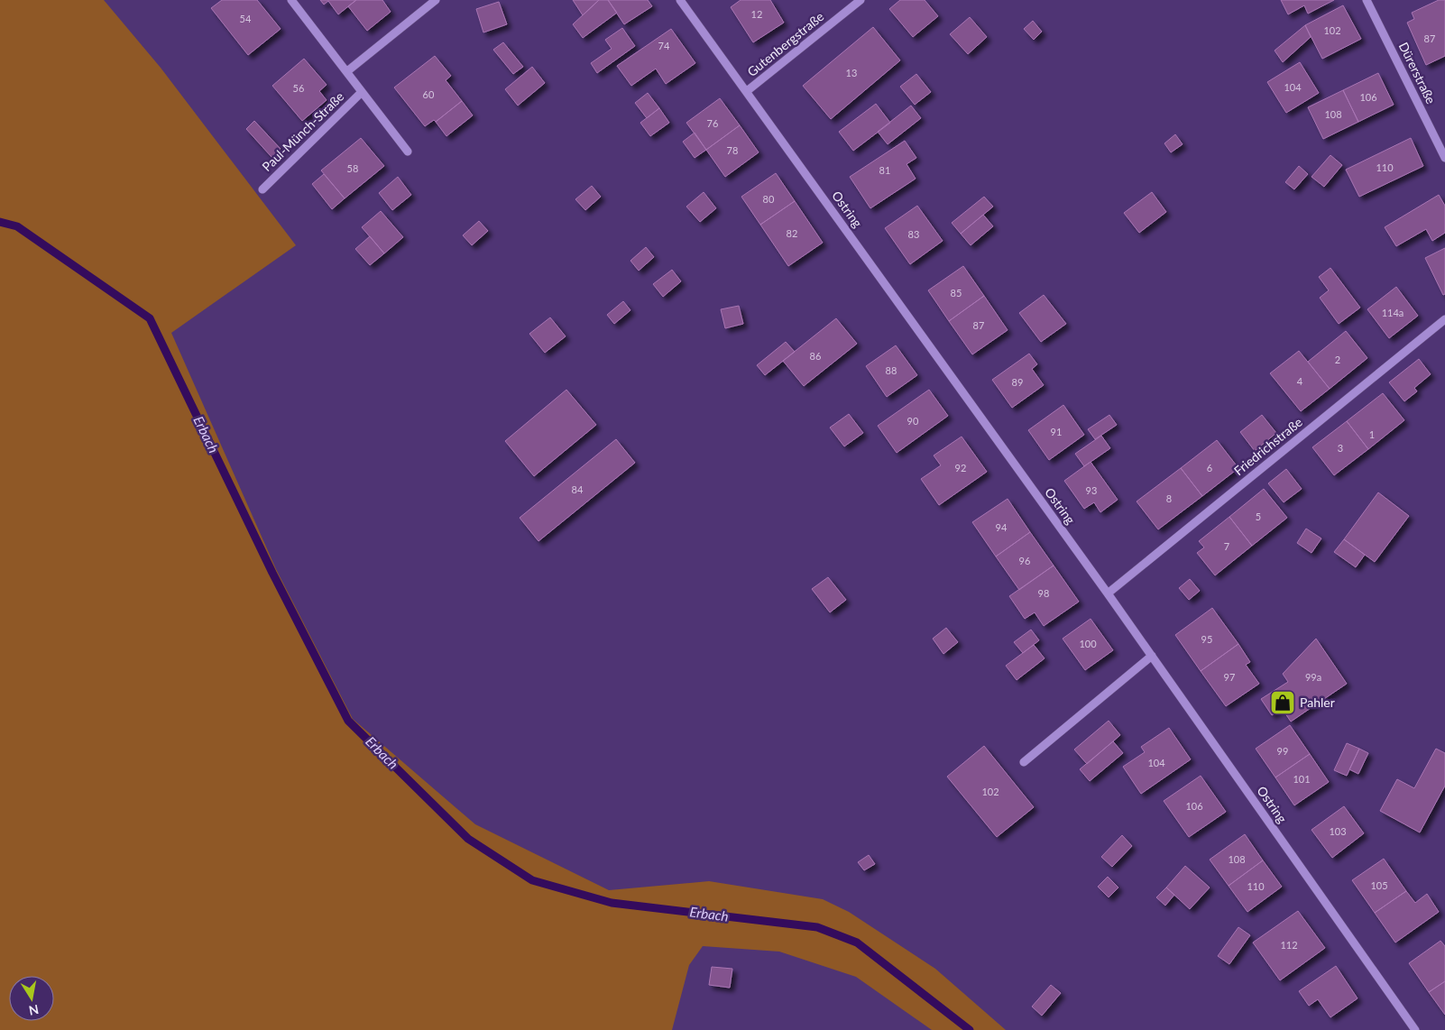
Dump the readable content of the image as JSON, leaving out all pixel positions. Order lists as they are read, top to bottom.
{
  "streets": {
    "street": [
      "Gutenbergstraße",
      "Dürerstraße",
      "Paul-Münch-Straße",
      "Ostring",
      "Friedrichstraße"
    ]
  },
  "crossings": [
    ["Gutenbergstraße", "Ostring"],
    ["Ostring", "Friedrichstraße"]
  ],
  "water": ["Erbach"],
  "places": {
    "shop": ["Pahler"]
  },
  "house_numbers": [
    "12",
    "54",
    "102",
    "87",
    "74",
    "13",
    "104",
    "56",
    "60",
    "106",
    "108",
    "76",
    "78",
    "110",
    "58",
    "81",
    "80",
    "82",
    "83",
    "85",
    "114a",
    "87",
    "86",
    "2",
    "88",
    "4",
    "89",
    "90",
    "91",
    "1",
    "3",
    "92",
    "6",
    "84",
    "93",
    "8",
    "5",
    "94",
    "7",
    "96",
    "98",
    "95",
    "100",
    "97",
    "99a",
    "99",
    "104",
    "101",
    "102",
    "106",
    "103",
    "108",
    "105",
    "110",
    "112"
  ],
  "north": "bottom"
}
